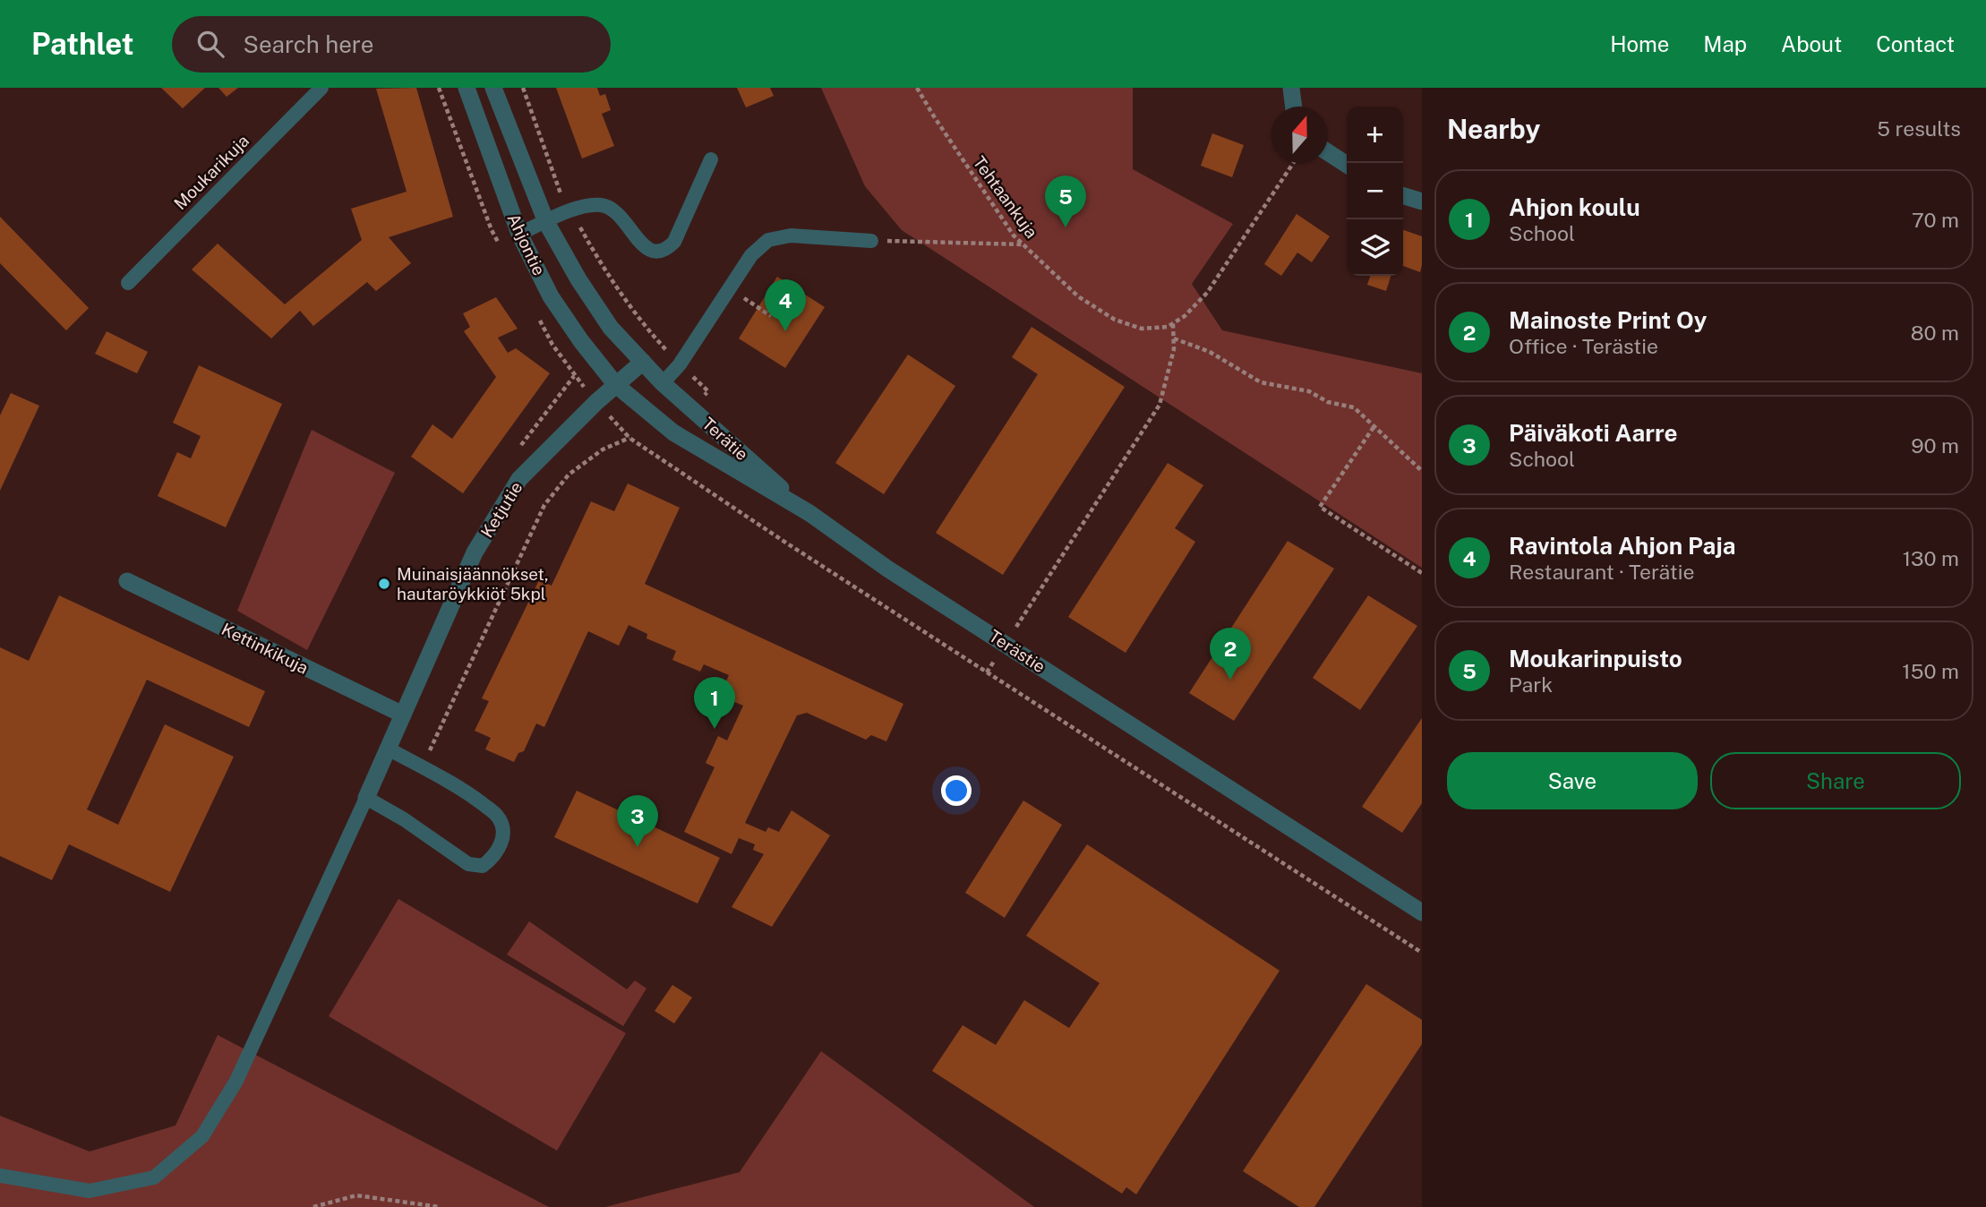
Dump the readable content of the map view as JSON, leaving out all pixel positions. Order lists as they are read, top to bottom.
{
  "streets": {
    "street": [
      "Ahjontie",
      "Terätie",
      "Ketjutie",
      "Kettinkikuja",
      "Terästie"
    ],
    "lane": ["Moukarikuja"],
    "path": ["Tehtaankuja"]
  },
  "crossings": [
    ["Ahjontie", "Terätie"],
    ["Ahjontie", "Ketjutie"],
    ["Ahjontie", "Terästie"],
    ["Terätie", "Ketjutie"],
    ["Terätie", "Terästie"],
    ["Ketjutie", "Kettinkikuja"],
    ["Ketjutie", "Terästie"]
  ],
  "places": ["Muinaisjäännökset, hautaröykkiöt 5kpl"],
  "north": "top",
  "page": {
    "header": "Pathlet",
    "search": "Search here",
    "nav": [
      "Home",
      "Map",
      "About",
      "Contact"
    ],
    "heading": ["Nearby", "5 results"],
    "map_buttons": ["+", "−"],
    "list": [
      {
        "mark": "1",
        "name": "Ahjon koulu",
        "note": "School",
        "value": "70 m"
      },
      {
        "mark": "2",
        "name": "Mainoste Print Oy",
        "note": "Office · Terästie",
        "value": "80 m"
      },
      {
        "mark": "3",
        "name": "Päiväkoti Aarre",
        "note": "School",
        "value": "90 m"
      },
      {
        "mark": "4",
        "name": "Ravintola Ahjon Paja",
        "note": "Restaurant · Terätie",
        "value": "130 m"
      },
      {
        "mark": "5",
        "name": "Moukarinpuisto",
        "note": "Park",
        "value": "150 m"
      }
    ],
    "pins": [
      "5",
      "4",
      "2",
      "1",
      "3"
    ],
    "buttons": ["Save", "Share"]
  }
}
